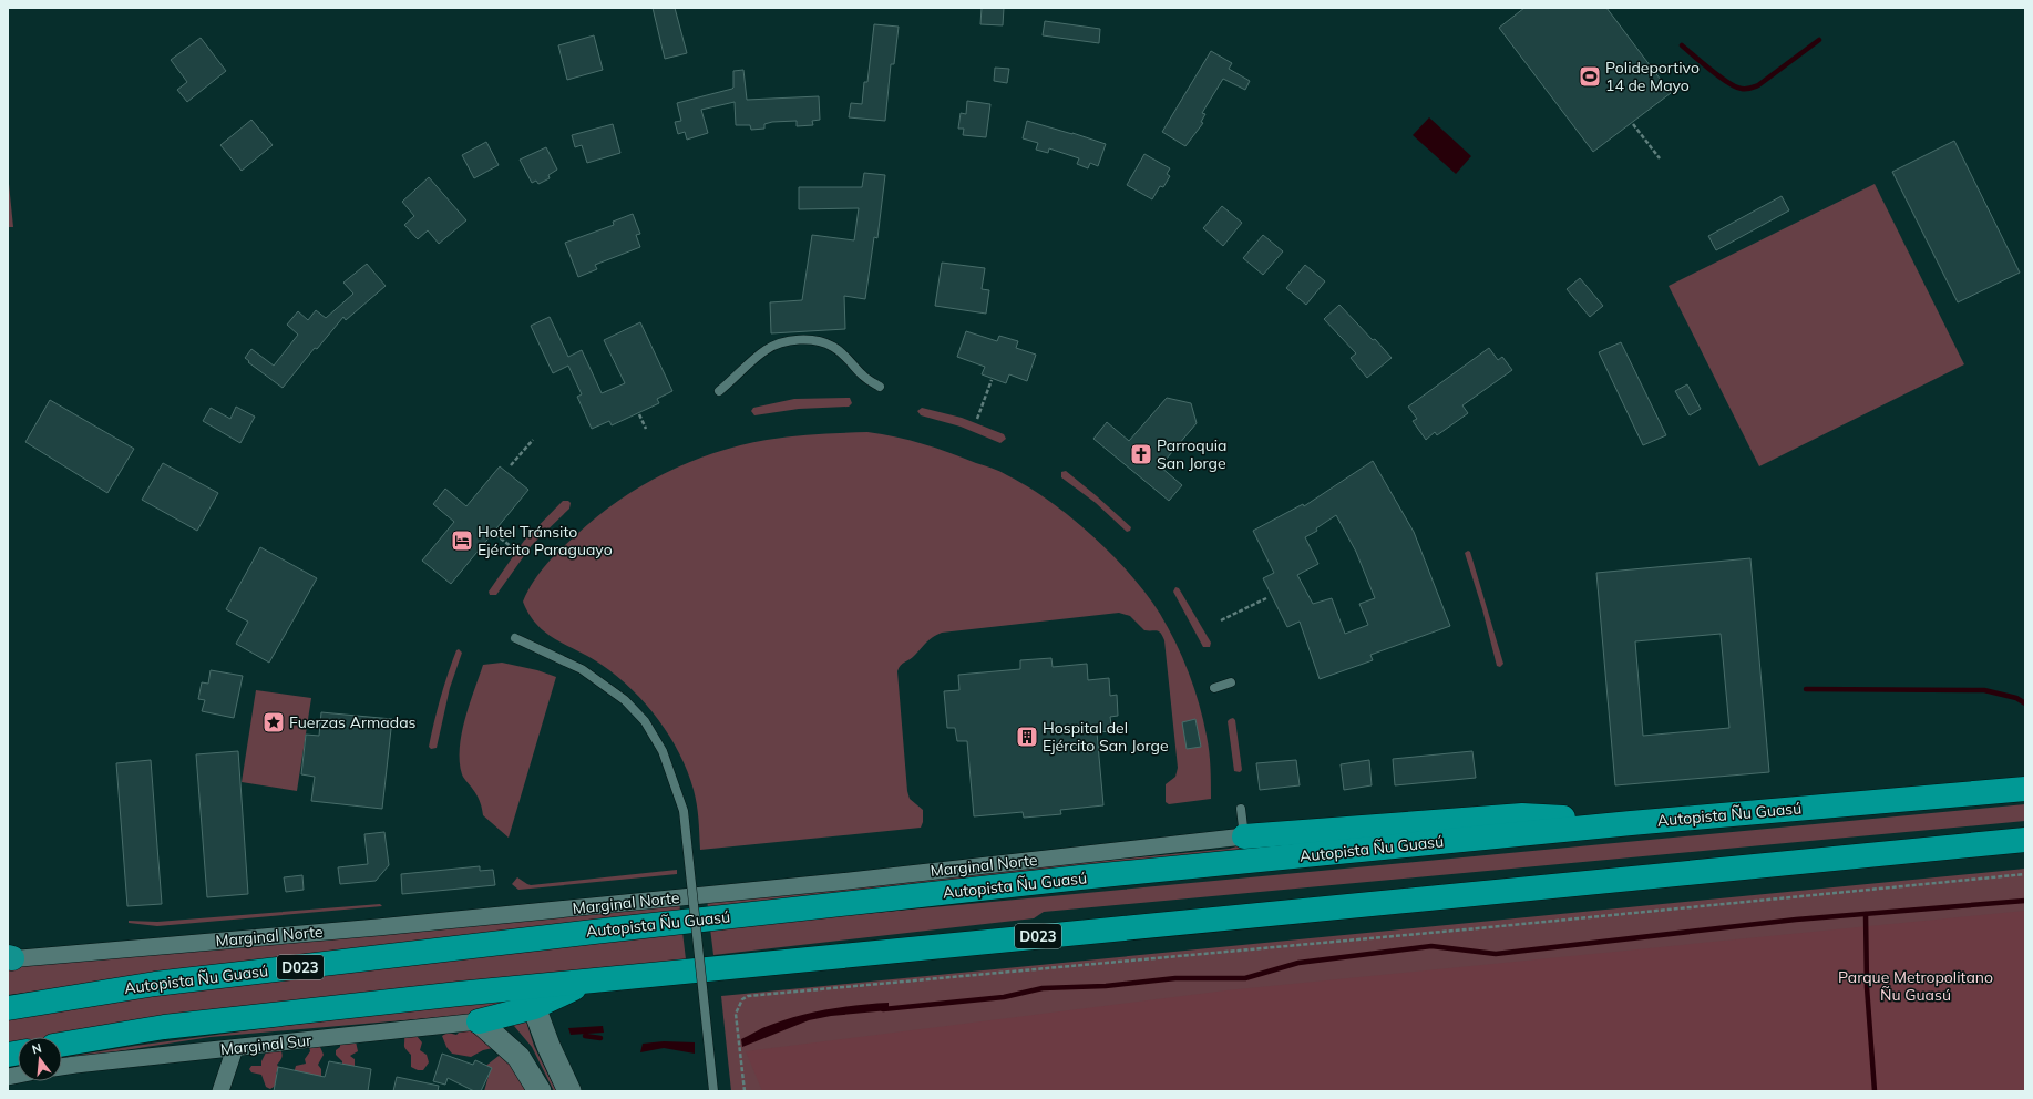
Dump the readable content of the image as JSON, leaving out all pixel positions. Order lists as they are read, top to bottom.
{
  "streets": {
    "highway": ["Autopista Ñu Guasú", "D023"],
    "street": ["Marginal Norte", "Marginal Sur"]
  },
  "parks": ["Parque Metropolitano Ñu Guasú"],
  "places": {
    "sports": ["Polideportivo 14 de Mayo"],
    "church": ["Parroquia San Jorge"],
    "hotel": ["Hotel Tránsito Ejército Paraguayo"],
    "place": ["Fuerzas Armadas"],
    "building": ["Hospital del Ejército San Jorge"]
  },
  "north": "top"
}
